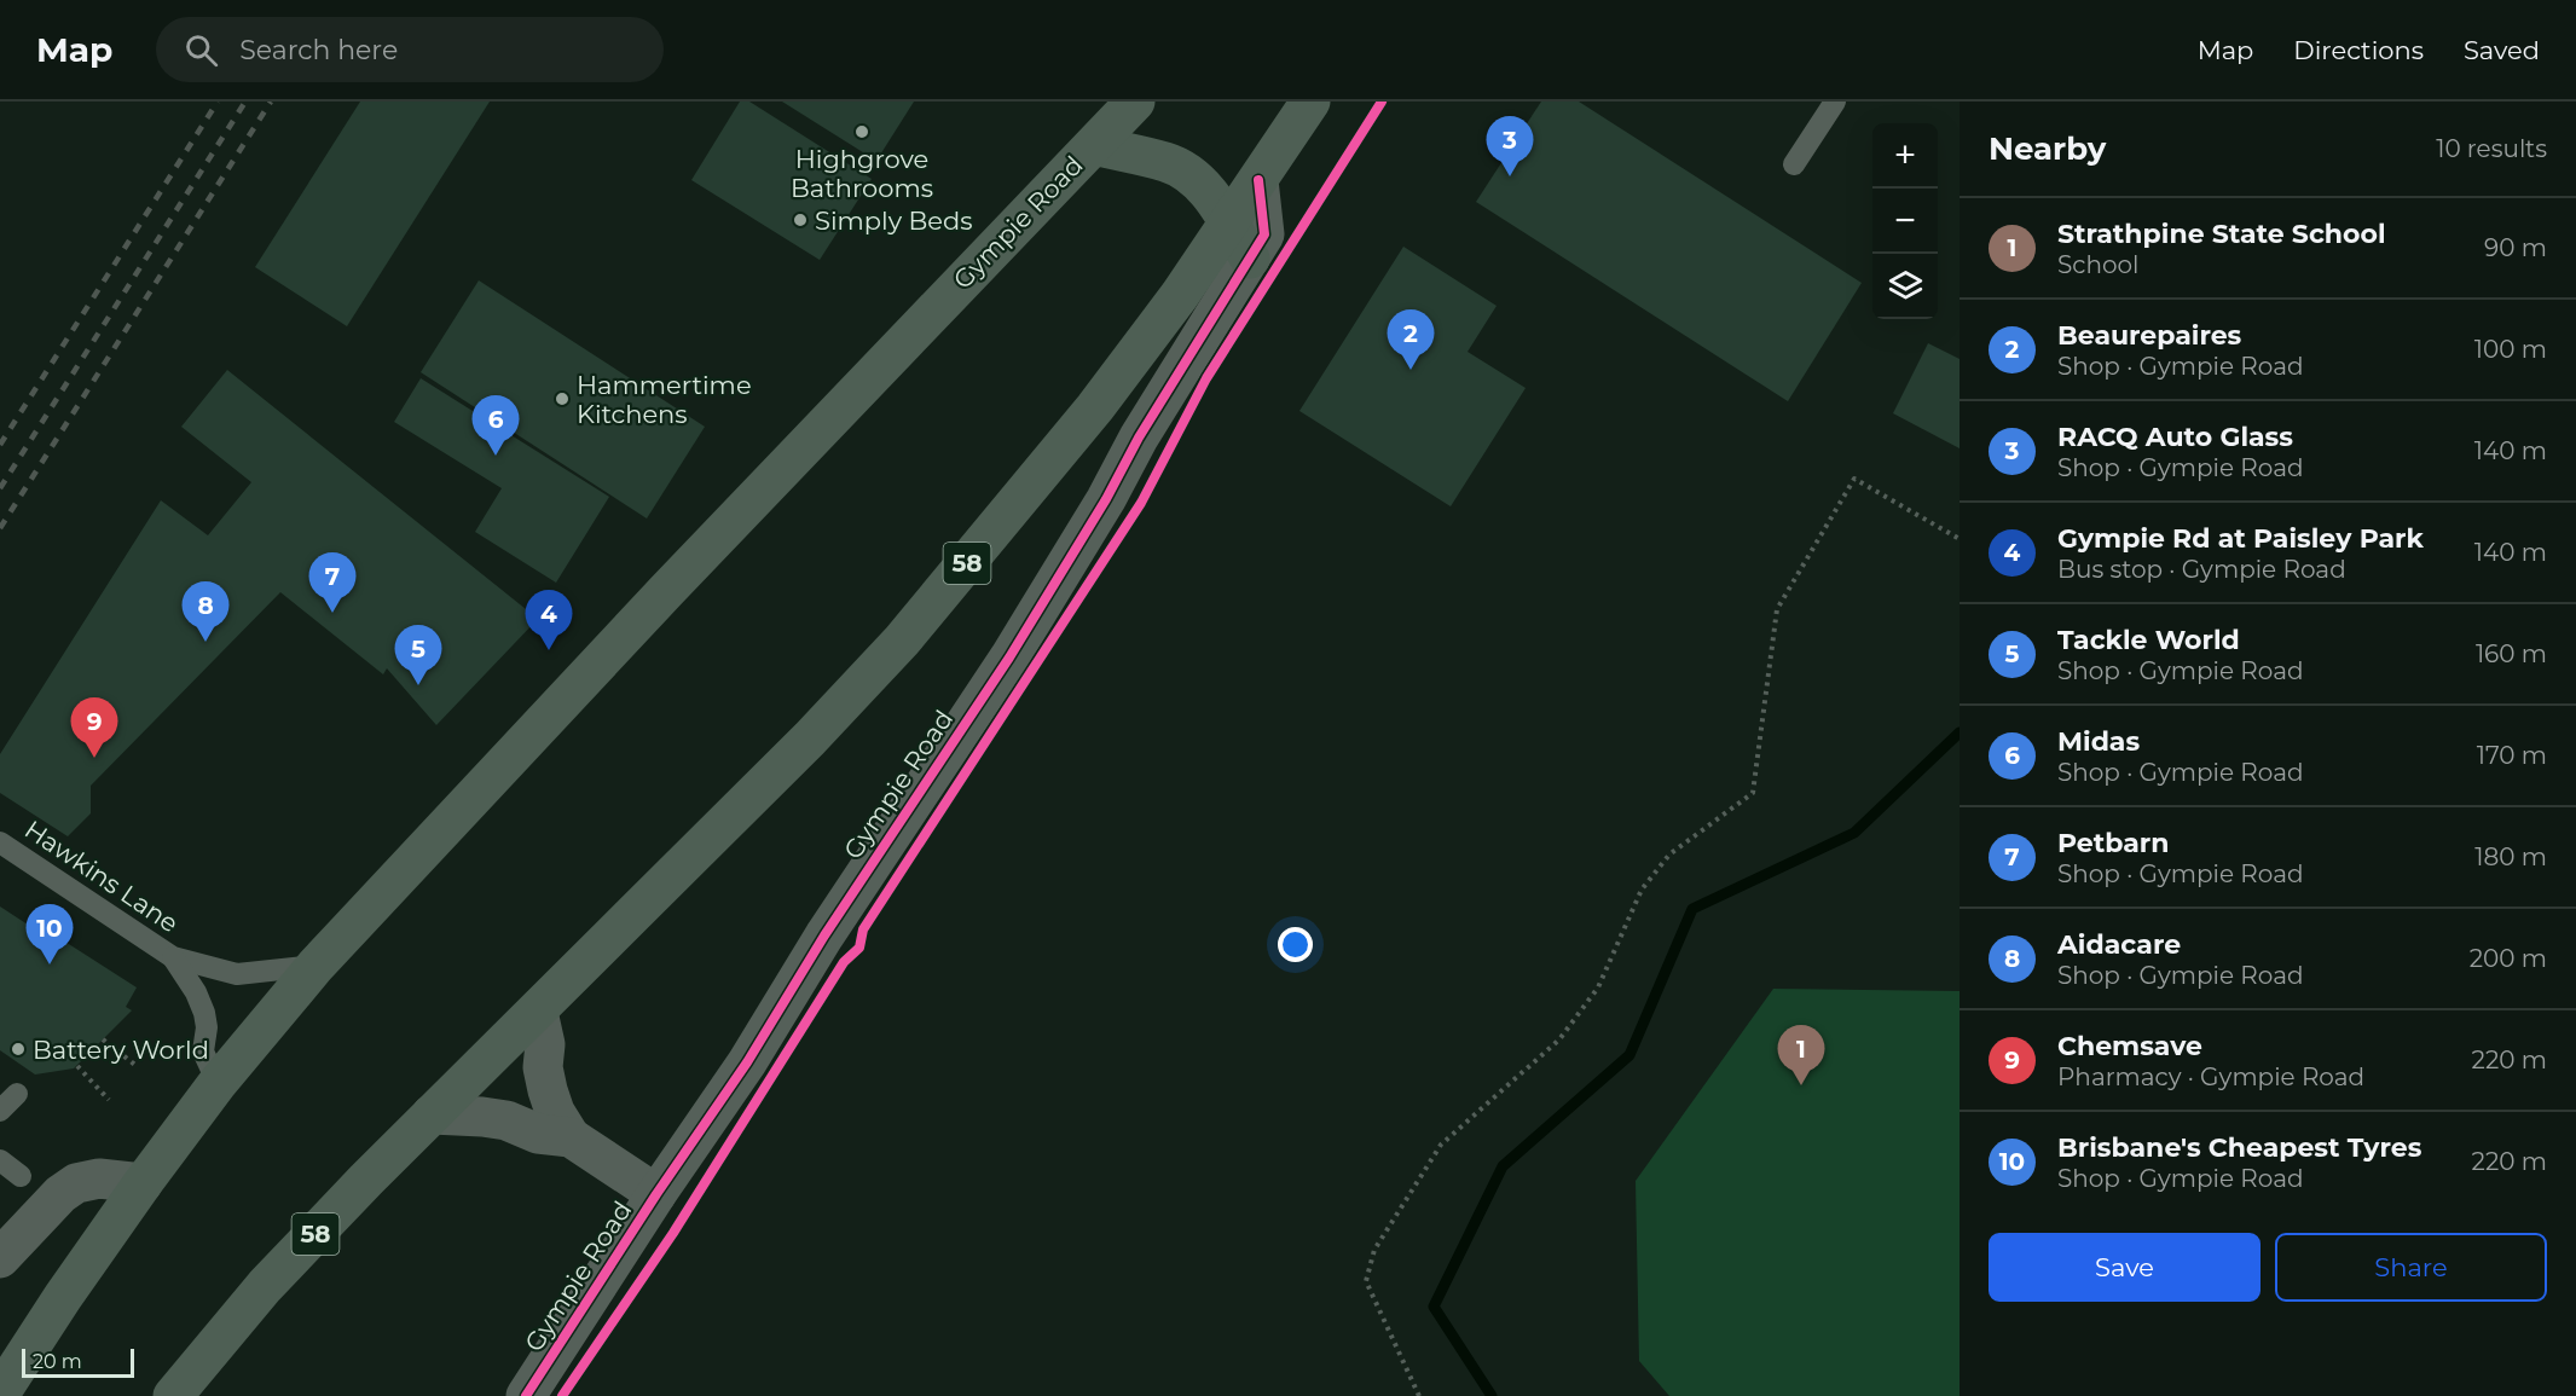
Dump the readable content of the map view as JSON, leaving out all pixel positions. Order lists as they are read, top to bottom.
{
  "streets": {
    "highway": ["Gympie Road", "58"],
    "lane": ["Hawkins Lane"]
  },
  "crossings": [
    ["Gympie Road", "58"],
    ["Gympie Road", "Hawkins Lane"]
  ],
  "places": [
    "Highgrove Bathrooms",
    "Simply Beds",
    "Hammertime Kitchens",
    "Battery World"
  ],
  "scale_bar": "20 m",
  "page": {
    "header": "Map",
    "search": "Search here",
    "nav": ["Map", "Directions", "Saved"],
    "heading": ["Nearby", "10 results"],
    "pins": [
      "3",
      "2",
      "6",
      "7",
      "8",
      "4",
      "5",
      "9",
      "10",
      "1"
    ],
    "map_buttons": ["+", "−"],
    "list": [
      {
        "mark": "1",
        "name": "Strathpine State School",
        "note": "School",
        "value": "90 m"
      },
      {
        "mark": "2",
        "name": "Beaurepaires",
        "note": "Shop · Gympie Road",
        "value": "100 m"
      },
      {
        "mark": "3",
        "name": "RACQ Auto Glass",
        "note": "Shop · Gympie Road",
        "value": "140 m"
      },
      {
        "mark": "4",
        "name": "Gympie Rd at Paisley Park",
        "note": "Bus stop · Gympie Road",
        "value": "140 m"
      },
      {
        "mark": "5",
        "name": "Tackle World",
        "note": "Shop · Gympie Road",
        "value": "160 m"
      },
      {
        "mark": "6",
        "name": "Midas",
        "note": "Shop · Gympie Road",
        "value": "170 m"
      },
      {
        "mark": "7",
        "name": "Petbarn",
        "note": "Shop · Gympie Road",
        "value": "180 m"
      },
      {
        "mark": "8",
        "name": "Aidacare",
        "note": "Shop · Gympie Road",
        "value": "200 m"
      },
      {
        "mark": "9",
        "name": "Chemsave",
        "note": "Pharmacy · Gympie Road",
        "value": "220 m"
      },
      {
        "mark": "10",
        "name": "Brisbane's Cheapest Tyres",
        "note": "Shop · Gympie Road",
        "value": "220 m"
      }
    ],
    "buttons": ["Save", "Share"],
    "scale": "20 m"
  }
}
